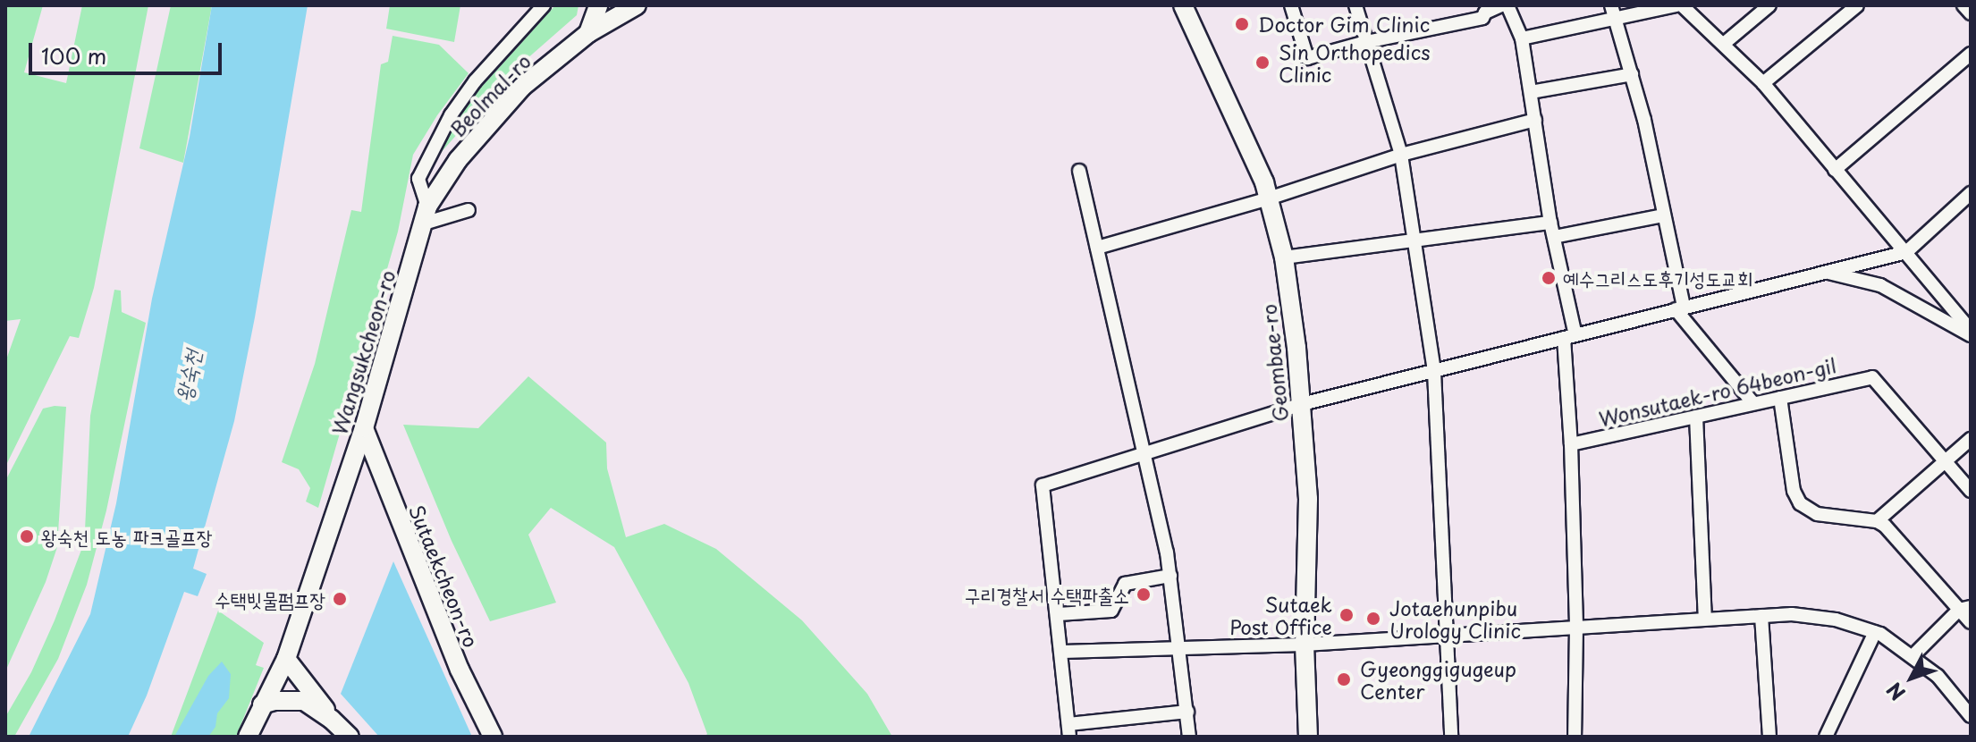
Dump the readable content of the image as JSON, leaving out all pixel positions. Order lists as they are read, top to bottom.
{
  "streets": {
    "street": [
      "Beolmal-ro",
      "Wangsukcheon-ro",
      "Geombae-ro",
      "Wonsutaek-ro 64beon-gil",
      "Sutaekcheon-ro"
    ]
  },
  "crossings": [
    ["Beolmal-ro", "Wangsukcheon-ro"],
    ["Wangsukcheon-ro", "Sutaekcheon-ro"]
  ],
  "water": ["왕숙천"],
  "places": [
    "Doctor Gim Clinic",
    "Sin Orthopedics Clinic",
    "예수그리스도후기성도교회",
    "왕숙천 도농 파크골프장",
    "구리경찰서 수택파출소",
    "수택빗물펌프장",
    "Sutaek Post Office",
    "Jotaehunpibu Urology Clinic",
    "Gyeonggigugeup Center"
  ],
  "scale_bar": "100 m",
  "north": "bottom left"
}
